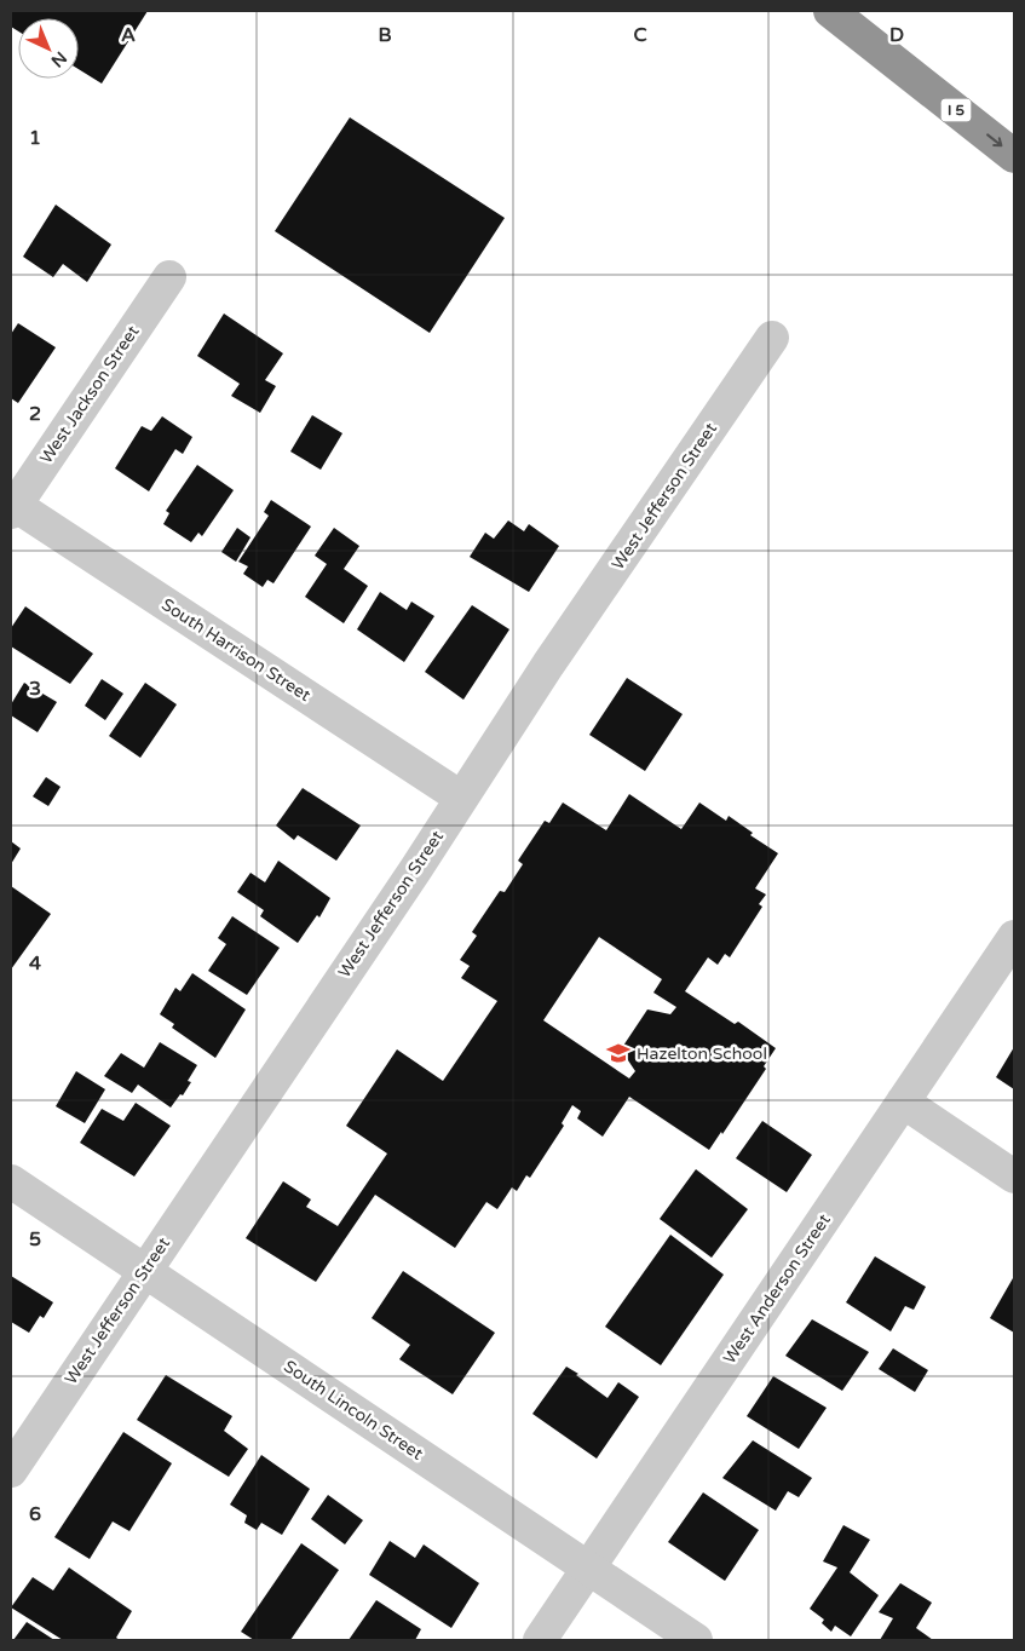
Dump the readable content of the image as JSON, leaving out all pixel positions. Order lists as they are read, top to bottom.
{
  "streets": {
    "highway": ["I 5"],
    "street": [
      "West Jackson Street",
      "West Jefferson Street",
      "South Harrison Street",
      "West Anderson Street",
      "South Lincoln Street"
    ]
  },
  "crossings": [
    ["West Jackson Street", "South Harrison Street"],
    ["West Jefferson Street", "South Harrison Street"],
    ["West Jefferson Street", "South Lincoln Street"],
    ["West Anderson Street", "South Lincoln Street"]
  ],
  "places": {
    "school or university": ["Hazelton School"]
  },
  "north": "bottom right",
  "grid": {
    "columns": [
      "A",
      "B",
      "C",
      "D"
    ],
    "rows": [
      "1",
      "2",
      "3",
      "4",
      "5",
      "6"
    ]
  }
}
